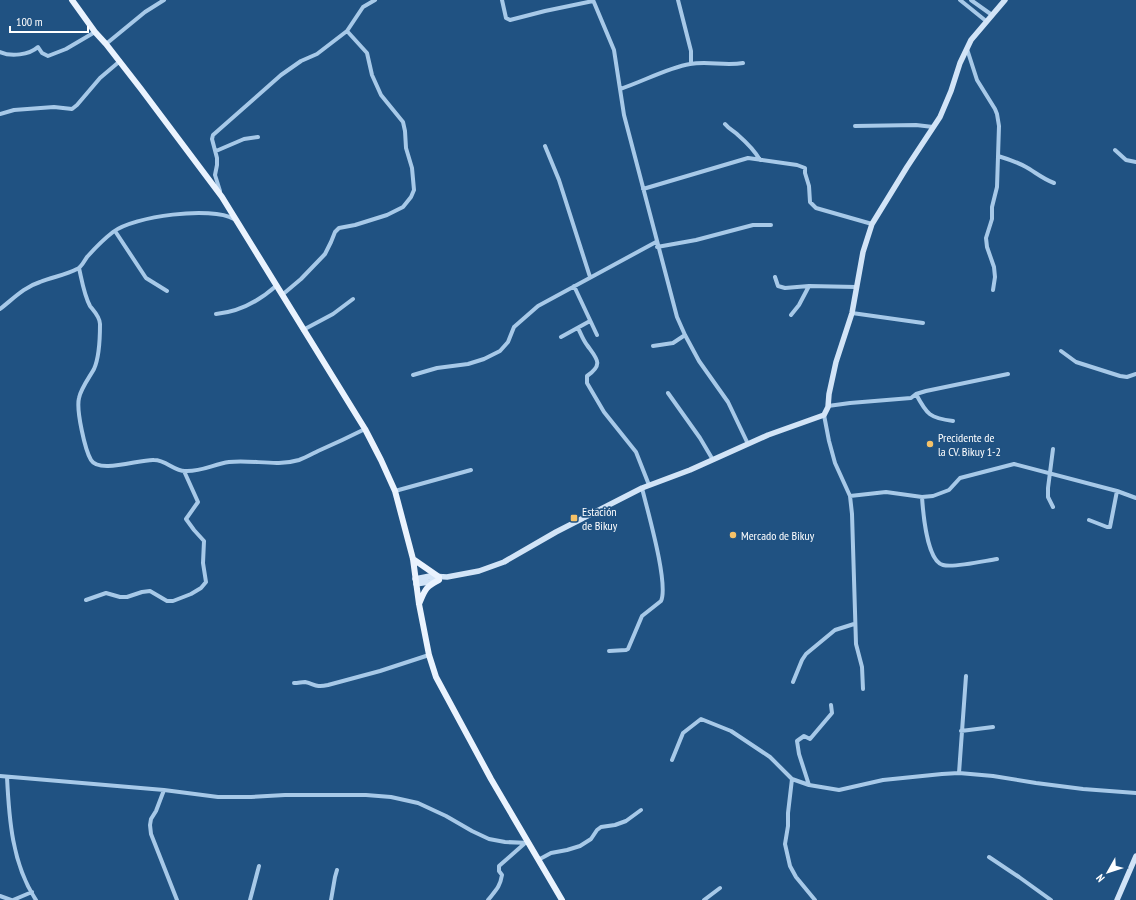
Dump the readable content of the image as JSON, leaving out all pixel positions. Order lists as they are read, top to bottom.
{
  "places": {
    "other": ["Precidente de la CV. Bikuy 1-2", "Mercado de Bikuy"],
    "transit": ["Estación de Bikuy"]
  },
  "scale_bar": "100 m",
  "north": "bottom left"
}
